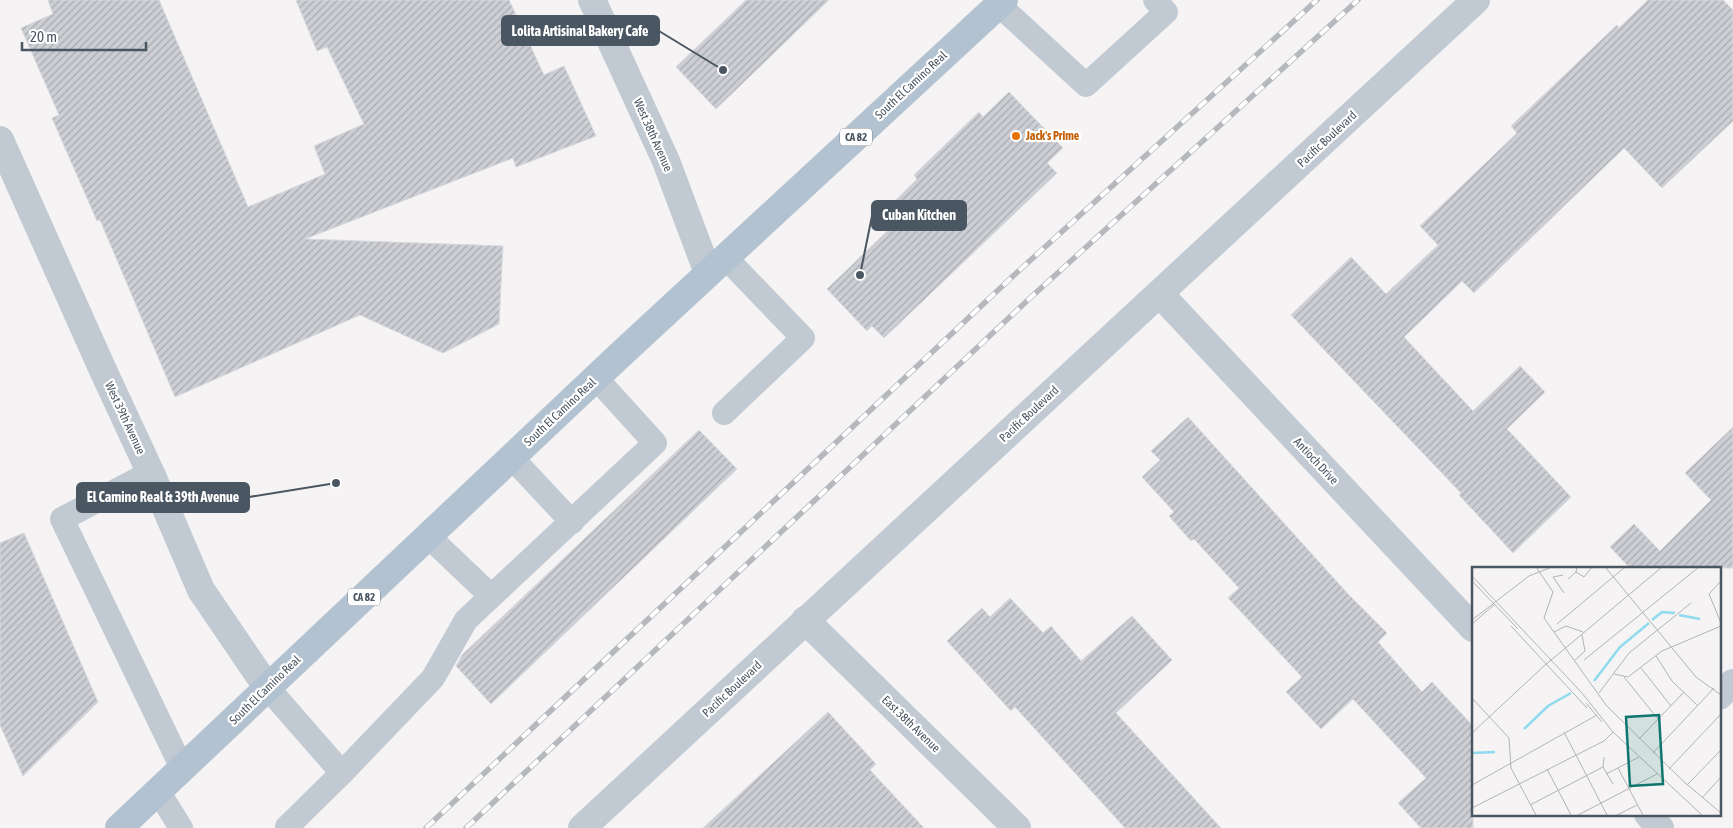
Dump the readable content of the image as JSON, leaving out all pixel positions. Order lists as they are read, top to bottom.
{
  "streets": {
    "main road": ["South El Camino Real", "CA 82"],
    "street": [
      "West 38th Avenue",
      "Pacific Boulevard",
      "West 39th Avenue",
      "Antioch Drive",
      "East 38th Avenue"
    ]
  },
  "crossings": [
    ["South El Camino Real", "West 38th Avenue"],
    ["South El Camino Real", "West 39th Avenue"],
    ["Pacific Boulevard", "Antioch Drive"],
    ["Pacific Boulevard", "East 38th Avenue"]
  ],
  "places": [
    "Lolita Artisinal Bakery Cafe",
    "Jack's Prime",
    "Cuban Kitchen",
    "El Camino Real & 39th Avenue"
  ],
  "scale_bar": "20 m"
}
